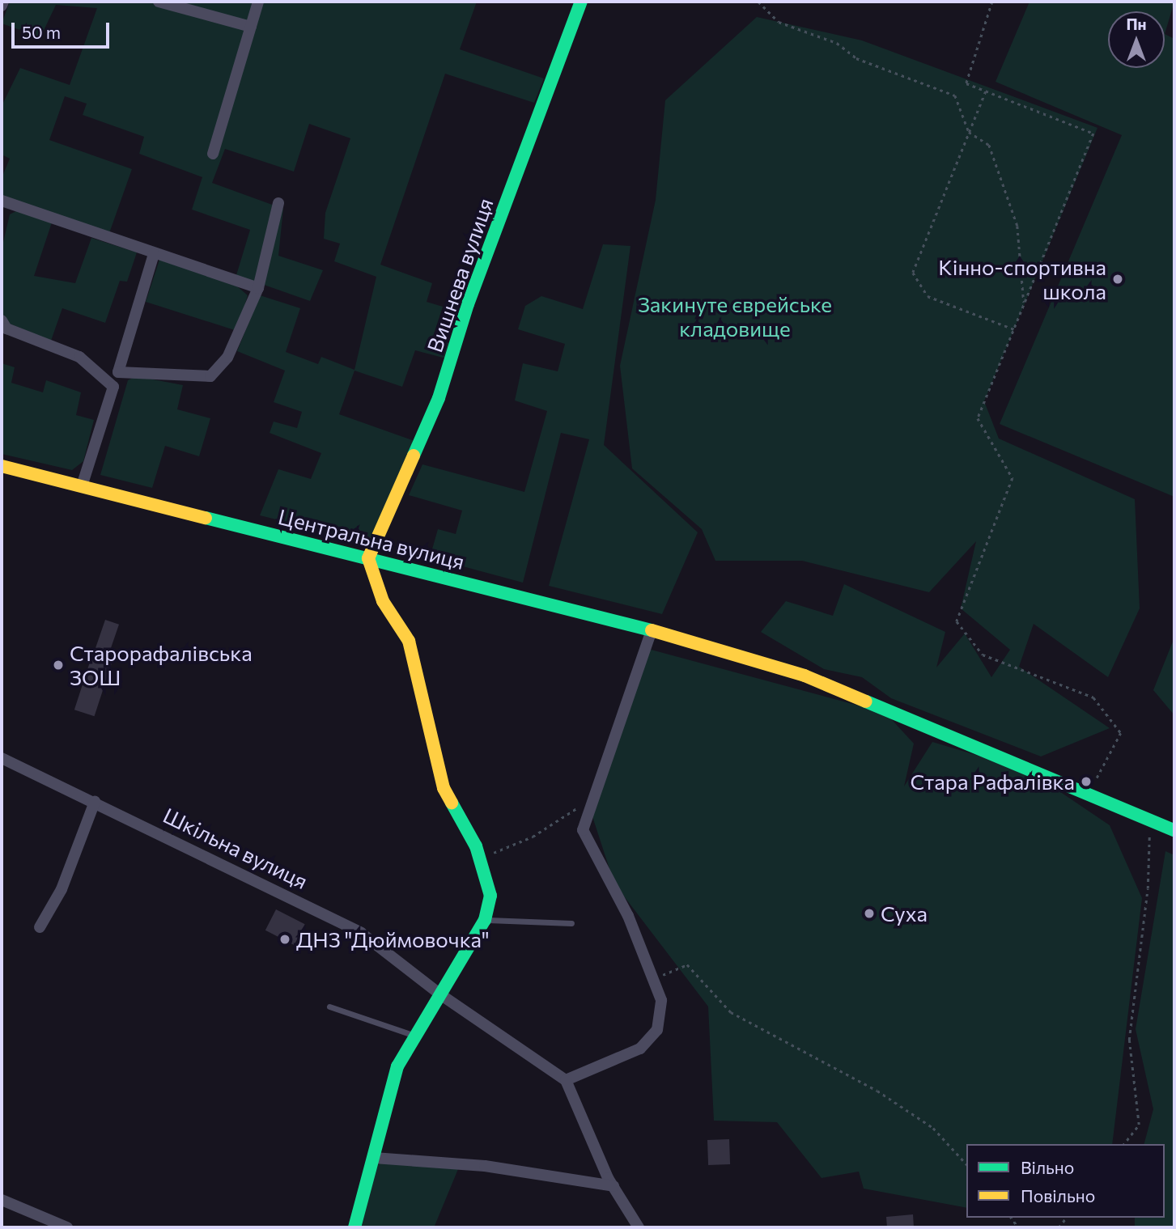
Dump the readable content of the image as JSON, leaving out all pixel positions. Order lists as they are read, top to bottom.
{
  "streets": {
    "street": ["Вишнева вулиця", "Центральна вулиця", "Шкільна вулиця"]
  },
  "crossings": [
    ["Вишнева вулиця", "Центральна вулиця"]
  ],
  "parks": ["Закинуте єврейське кладовище"],
  "places": [
    "Кінно-спортивна школа",
    "Старорафалівська ЗОШ",
    "Стара Рафалівка",
    "Суха",
    "ДНЗ \"Дюймовочка\""
  ],
  "legend": ["Вільно", "Повільно"],
  "scale_bar": "50 m",
  "north": "top"
}
